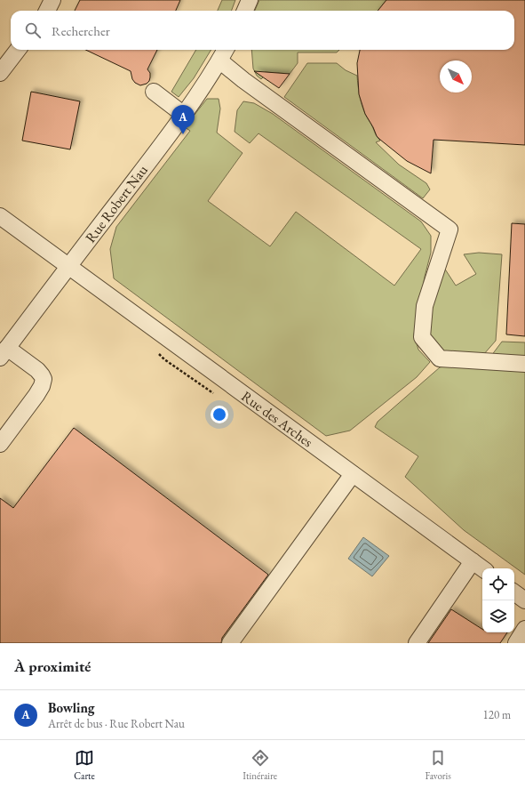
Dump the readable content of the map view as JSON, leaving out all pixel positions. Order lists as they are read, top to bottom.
{
  "streets": {
    "street": ["Rue Robert Nau", "Rue des Arches"]
  },
  "crossings": [
    ["Rue Robert Nau", "Rue des Arches"]
  ],
  "north": "bottom right",
  "page": {
    "search": "Rechercher",
    "pins": "A",
    "heading": "À proximité",
    "list": [
      {
        "mark": "A",
        "name": "Bowling",
        "note": "Arrêt de bus · Rue Robert Nau",
        "value": "120 m"
      }
    ],
    "nav": ["Carte", "Itinéraire", "Favoris"]
  }
}
